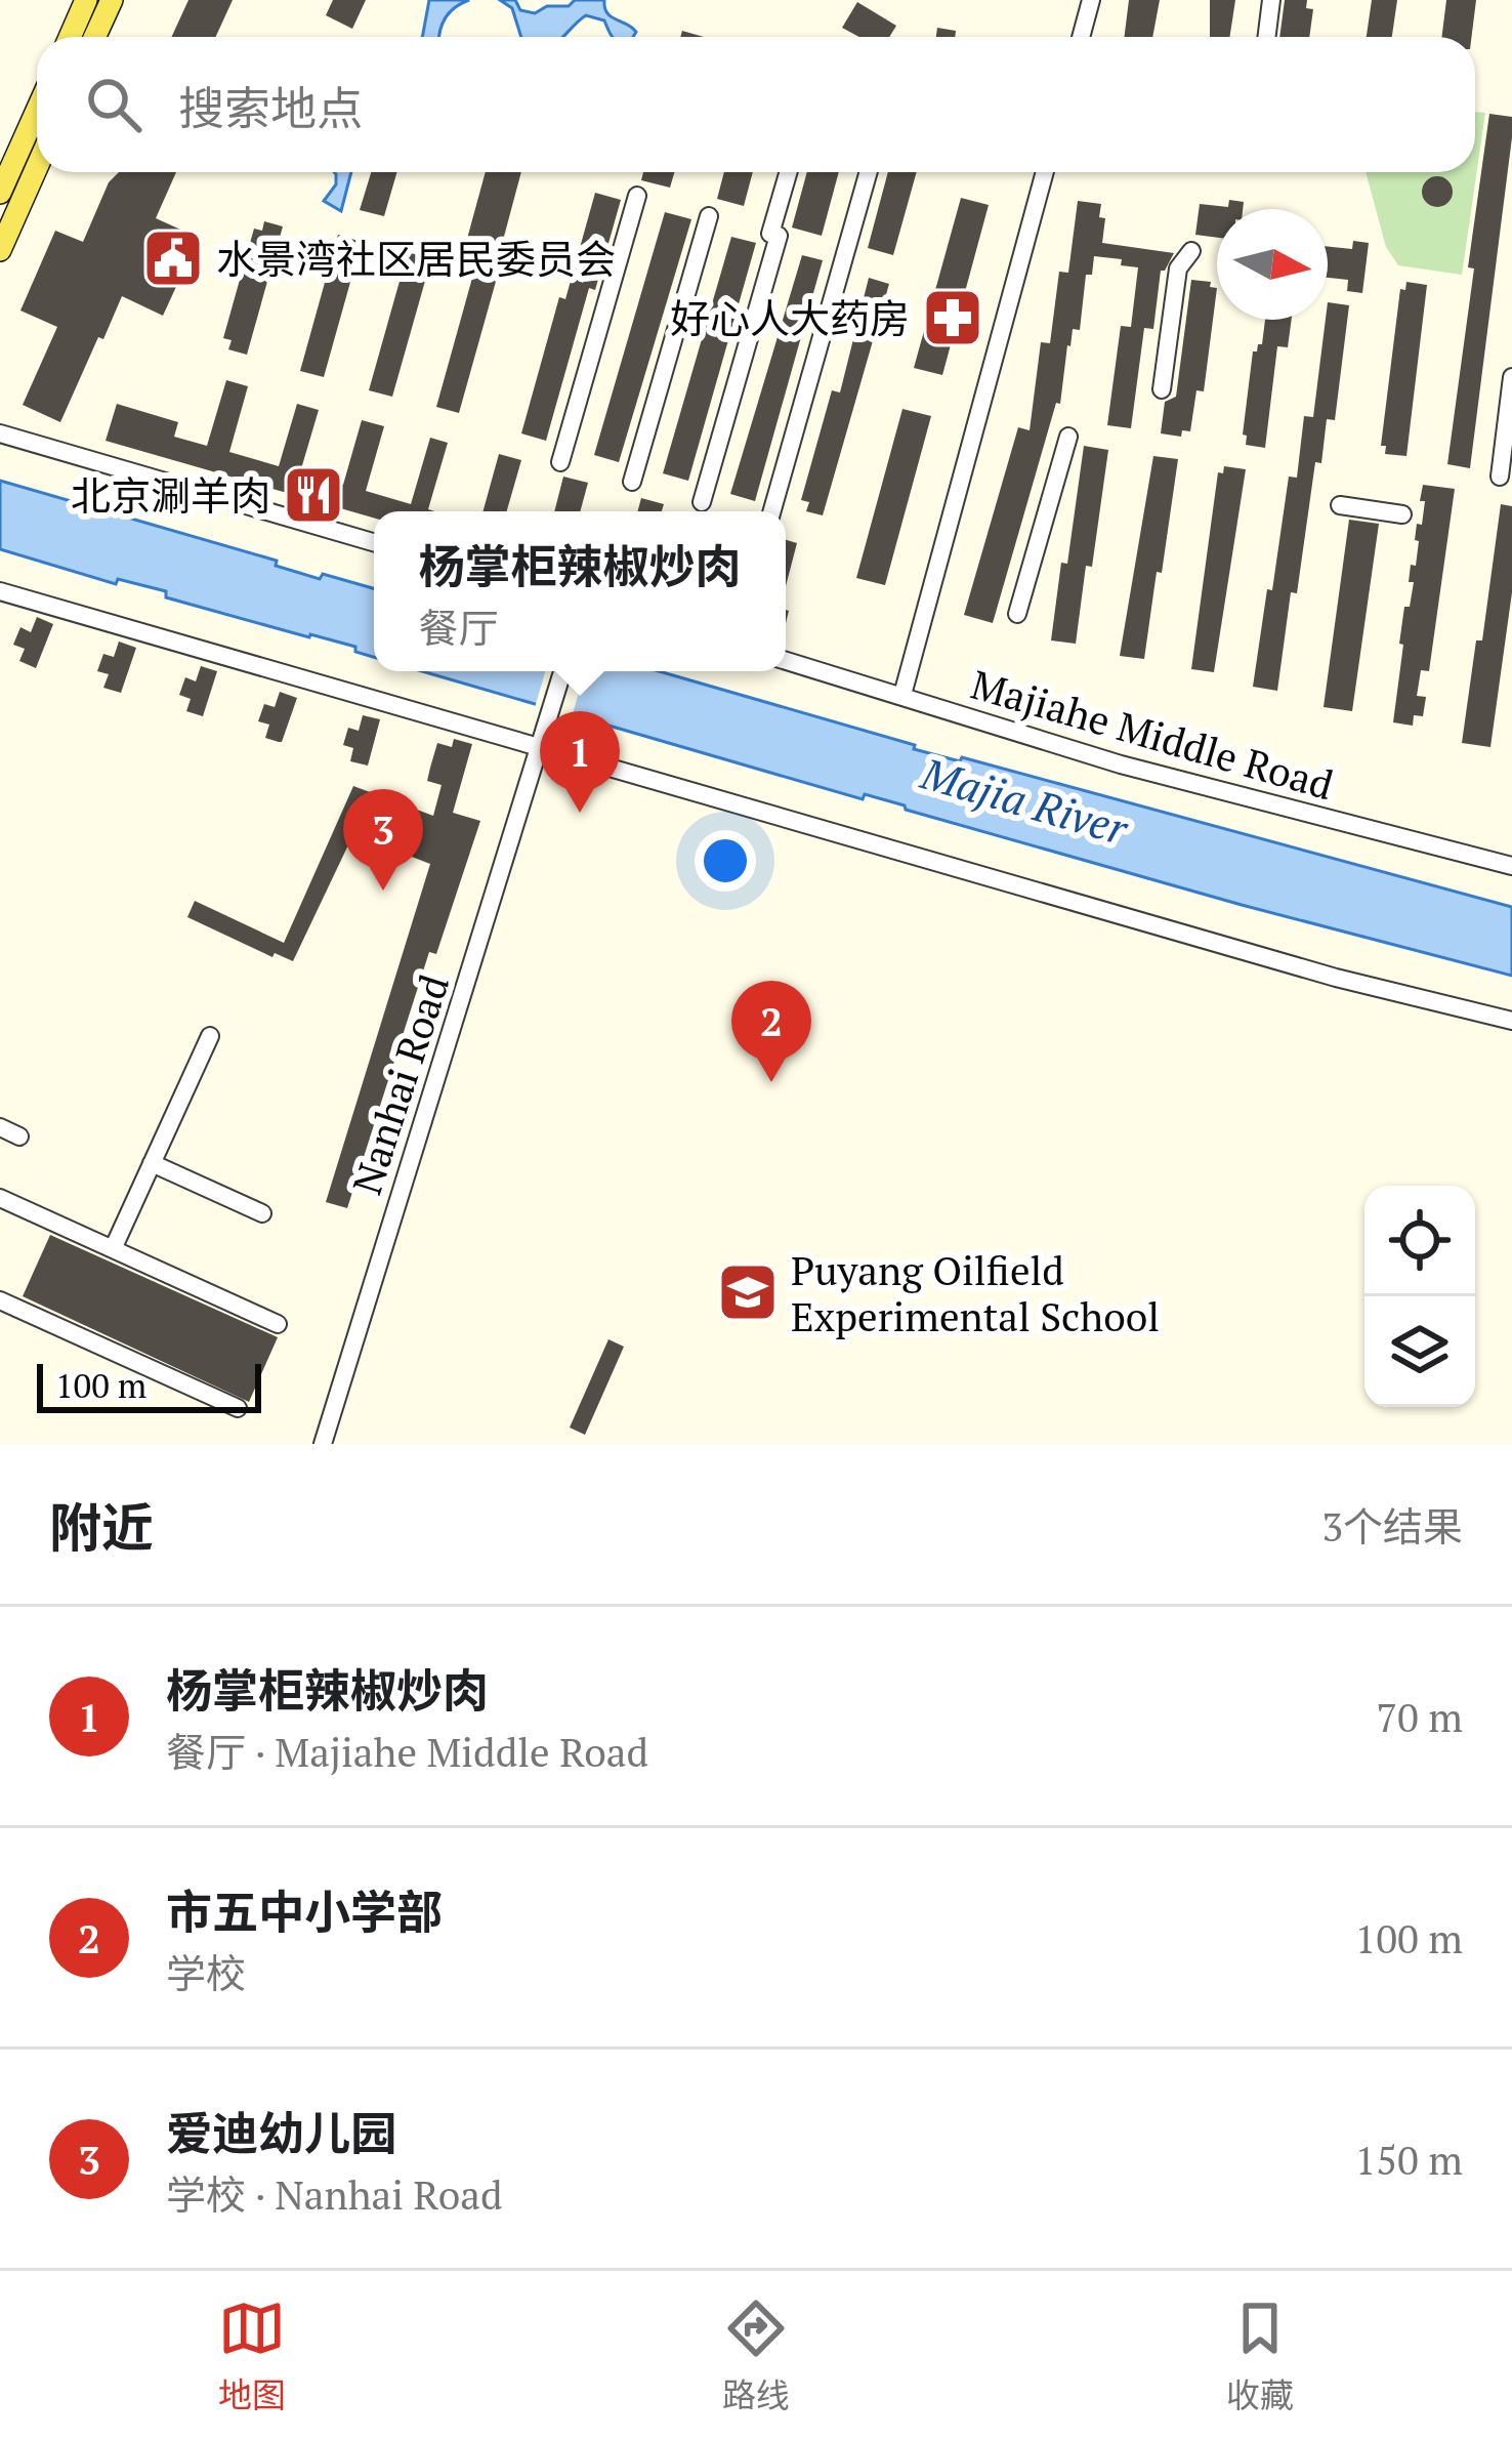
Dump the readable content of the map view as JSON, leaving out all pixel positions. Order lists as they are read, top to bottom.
{
  "streets": {
    "street": ["Majiahe Middle Road", "Nanhai Road"]
  },
  "water": ["Majia River"],
  "places": {
    "public building": ["水景湾社区居民委员会"],
    "pharmacy": ["好心人大药房"],
    "restaurant": ["北京涮羊肉"],
    "school or university": ["Puyang Oilfield Experimental School"]
  },
  "scale_bar": "100 m",
  "north": "right",
  "page": {
    "search": "搜索地点",
    "popup": ["杨掌柜辣椒炒肉", "餐厅"],
    "pins": ["1", "3", "2"],
    "scale": "100 m",
    "heading": ["附近", "3个结果"],
    "list": [
      {
        "mark": "1",
        "name": "杨掌柜辣椒炒肉",
        "note": "餐厅 · Majiahe Middle Road",
        "value": "70 m"
      },
      {
        "mark": "2",
        "name": "市五中小学部",
        "note": "学校",
        "value": "100 m"
      },
      {
        "mark": "3",
        "name": "爱迪幼儿园",
        "note": "学校 · Nanhai Road",
        "value": "150 m"
      }
    ],
    "nav": ["地图", "路线", "收藏"]
  }
}
